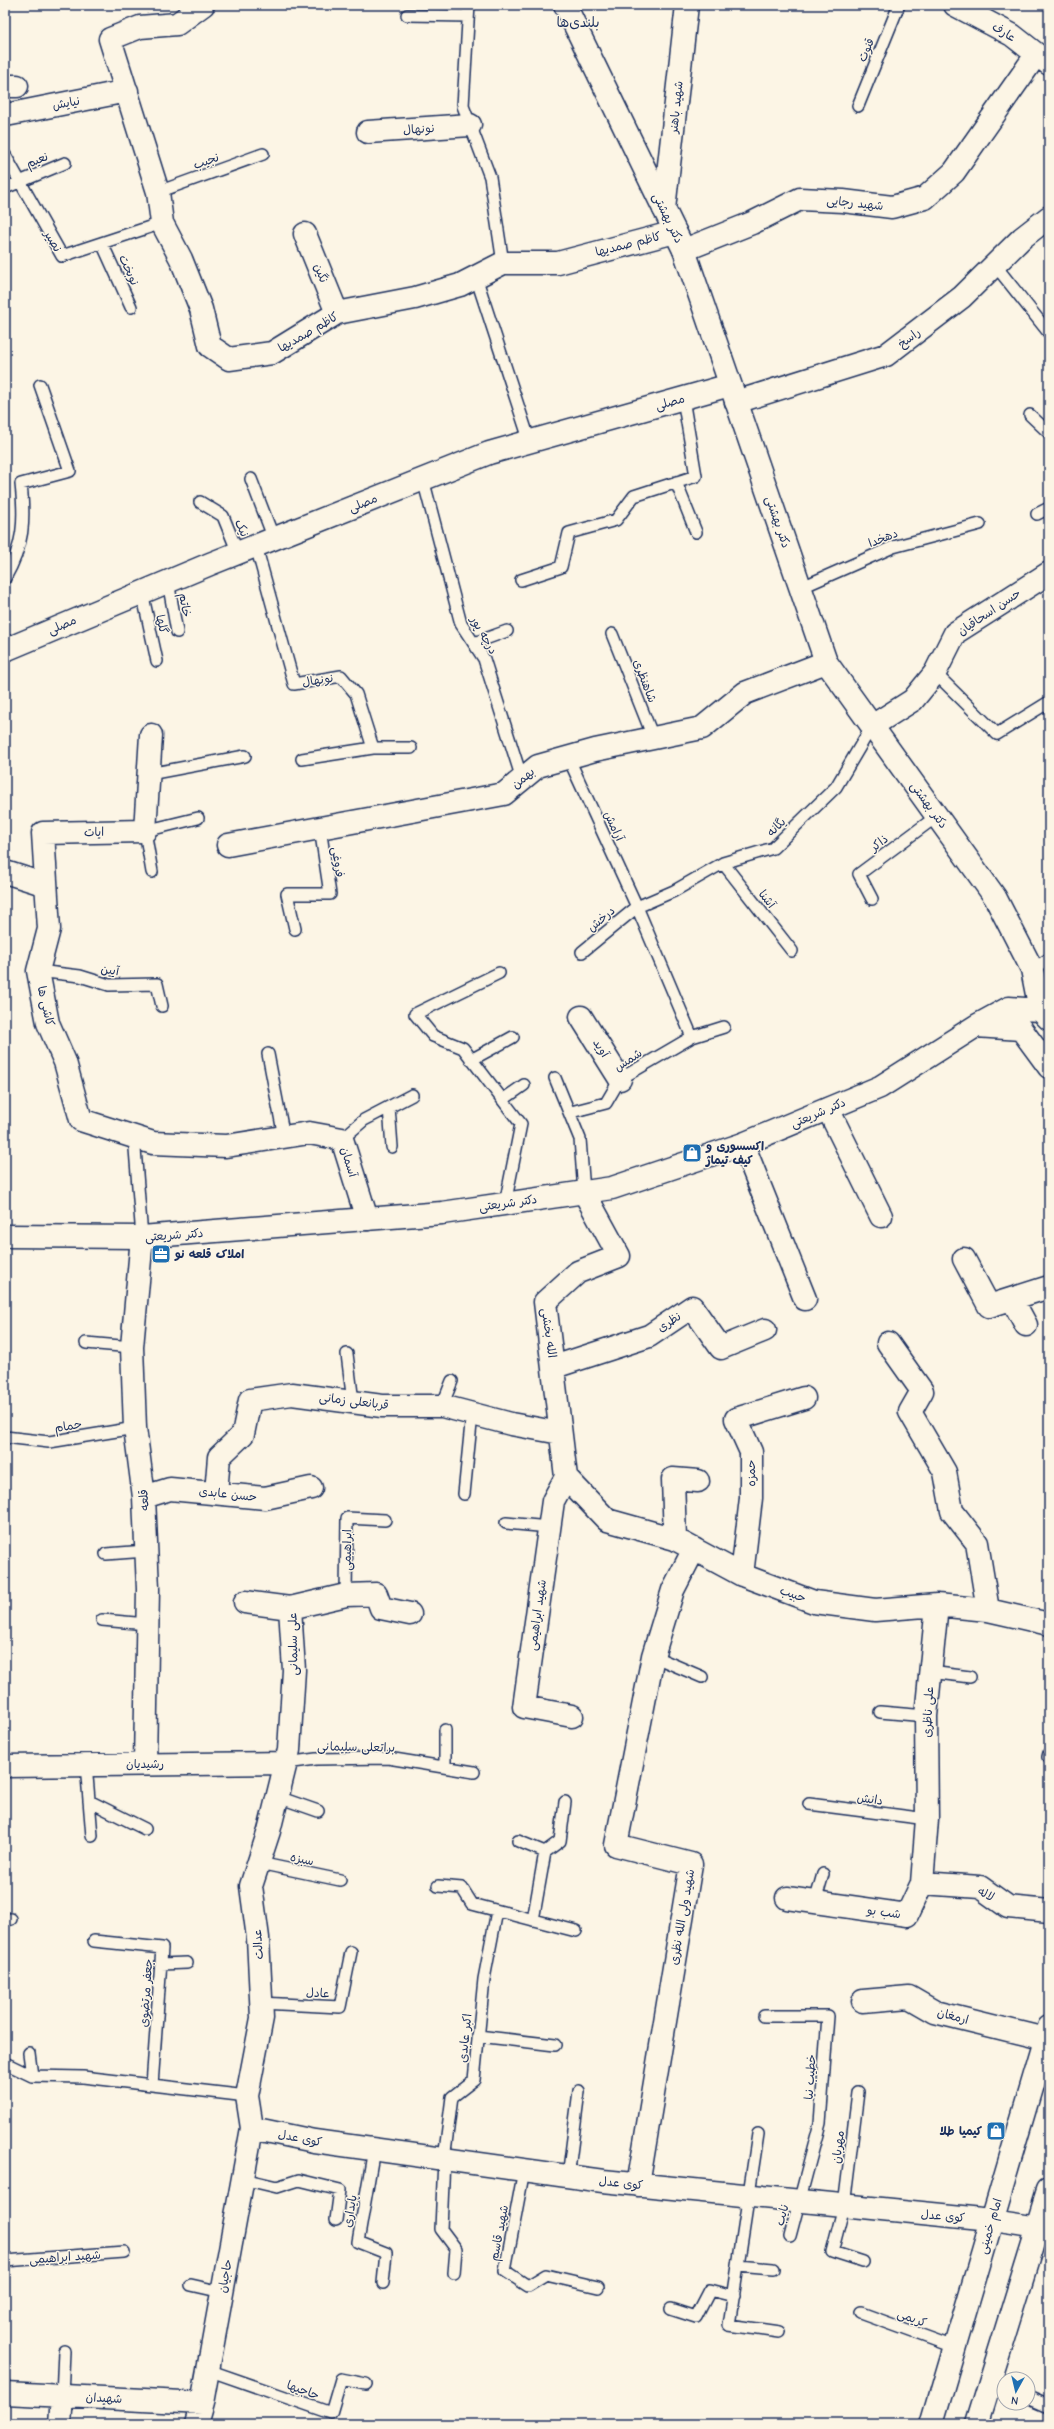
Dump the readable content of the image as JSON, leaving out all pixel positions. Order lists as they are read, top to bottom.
{
  "streets": {
    "street": [
      "عارف",
      "نیایش",
      "شهید باهنر",
      "نونهال",
      "شهید رجایی",
      "دکتر بهشتی",
      "کاظم صمدیها",
      "نگین",
      "راسخ",
      "مصلی",
      "حسن اسحاقیان",
      "بهمن",
      "ایات",
      "کاشی ها",
      "آوید",
      "دکتر شریعتی",
      "آسمان",
      "نظری",
      "الله بخشی",
      "قربانعلی زمانی",
      "حمزه",
      "حسن عابدی",
      "قلعه",
      "حبیب",
      "شهید ابراهیمی",
      "علی سلیمانی",
      "علی ناظری",
      "رشیدیان",
      "لاله",
      "شب بو",
      "شهید ولی الله نظری",
      "عدالت",
      "ارمغان",
      "کوی عدل",
      "امام خمینی",
      "حاجیان",
      "شهیدان"
    ],
    "lane": [
      "قنوت",
      "نعیم",
      "نجیب",
      "نصیر",
      "نوبخت",
      "نیک",
      "دهخدا",
      "خاتم",
      "گلها",
      "درچه پور",
      "شاهنظری",
      "آرامش",
      "یگانه",
      "ذاکر",
      "فروغی",
      "آشنا",
      "درخش",
      "آیین",
      "شمس",
      "حمام",
      "ابراهیمی",
      "براتعلی سلیمانی",
      "دانش",
      "سبزه",
      "جعفر مرتضوی",
      "عادل",
      "اکبر عابدی",
      "خطیب نیا",
      "مهربان",
      "پایداری",
      "نایب",
      "شهید قاسم",
      "کریمی",
      "حاجیها"
    ]
  },
  "crossings": [
    ["عارف", "شهید رجایی"],
    ["نیایش", "کاظم صمدیها"],
    ["شهید باهنر", "دکتر بهشتی"],
    ["نونهال", "مصلی"],
    ["نونهال", "نیک"],
    ["نعیم", "نصیر"],
    ["نجیب", "کاظم صمدیها"],
    ["شهید رجایی", "دکتر بهشتی"],
    ["شهید رجایی", "کاظم صمدیها"],
    ["دکتر بهشتی", "کاظم صمدیها"],
    ["دکتر بهشتی", "راسخ"],
    ["دکتر بهشتی", "مصلی"],
    ["دکتر بهشتی", "دهخدا"],
    ["دکتر بهشتی", "حسن اسحاقیان"],
    ["دکتر بهشتی", "بهمن"],
    ["دکتر بهشتی", "یگانه"],
    ["دکتر بهشتی", "ذاکر"],
    ["دکتر بهشتی", "دکتر شریعتی"],
    ["نصیر", "کاظم صمدیها"],
    ["نصیر", "نوبخت"],
    ["کاظم صمدیها", "نگین"],
    ["راسخ", "مصلی"],
    ["مصلی", "نیک"],
    ["مصلی", "خاتم"],
    ["مصلی", "گلها"],
    ["مصلی", "درچه پور"],
    ["حسن اسحاقیان", "یگانه"],
    ["درچه پور", "بهمن"],
    ["شاهنظری", "بهمن"],
    ["بهمن", "آرامش"],
    ["بهمن", "فروغی"],
    ["آرامش", "یگانه"],
    ["آرامش", "درخش"],
    ["یگانه", "آشنا"],
    ["یگانه", "درخش"],
    ["ایات", "کاشی ها"],
    ["آیین", "کاشی ها"],
    ["کاشی ها", "آسمان"],
    ["آوید", "شمس"],
    ["دکتر شریعتی", "آسمان"],
    ["دکتر شریعتی", "الله بخشی"],
    ["دکتر شریعتی", "قلعه"],
    ["نظری", "الله بخشی"],
    ["الله بخشی", "قربانعلی زمانی"],
    ["الله بخشی", "حبیب"],
    ["الله بخشی", "شهید ابراهیمی"],
    ["قربانعلی زمانی", "حسن عابدی"],
    ["حمام", "قلعه"],
    ["حمزه", "حبیب"],
    ["حسن عابدی", "قلعه"],
    ["قلعه", "رشیدیان"],
    ["ابراهیمی", "علی سلیمانی"],
    ["حبیب", "شهید ابراهیمی"],
    ["حبیب", "علی ناظری"],
    ["حبیب", "شهید ولی الله نظری"],
    ["علی سلیمانی", "براتعلی سلیمانی"],
    ["علی سلیمانی", "رشیدیان"],
    ["علی سلیمانی", "عدالت"],
    ["علی ناظری", "دانش"],
    ["علی ناظری", "شب بو"],
    ["براتعلی سلیمانی", "رشیدیان"],
    ["براتعلی سلیمانی", "عدالت"],
    ["رشیدیان", "عدالت"],
    ["دانش", "شب بو"],
    ["سبزه", "عدالت"],
    ["لاله", "شب بو"],
    ["شهید ولی الله نظری", "کوی عدل"],
    ["عدالت", "عادل"],
    ["عدالت", "کوی عدل"],
    ["عدالت", "حاجیان"],
    ["ارمغان", "امام خمینی"],
    ["اکبر عابدی", "کوی عدل"],
    ["خطیب نیا", "کوی عدل"],
    ["خطیب نیا", "نایب"],
    ["کوی عدل", "مهربان"],
    ["کوی عدل", "پایداری"],
    ["کوی عدل", "نایب"],
    ["کوی عدل", "امام خمینی"],
    ["کوی عدل", "شهید قاسم"],
    ["کوی عدل", "حاجیان"],
    ["امام خمینی", "کریمی"],
    ["حاجیان", "حاجیها"],
    ["حاجیان", "شهیدان"]
  ],
  "districts": ["بلندی‌ها"],
  "places": {
    "shop": ["اکسسوری و کیف تیماژ", "کیمیا طلا"],
    "office": ["املاک قلعه نو"]
  },
  "north": "bottom"
}
